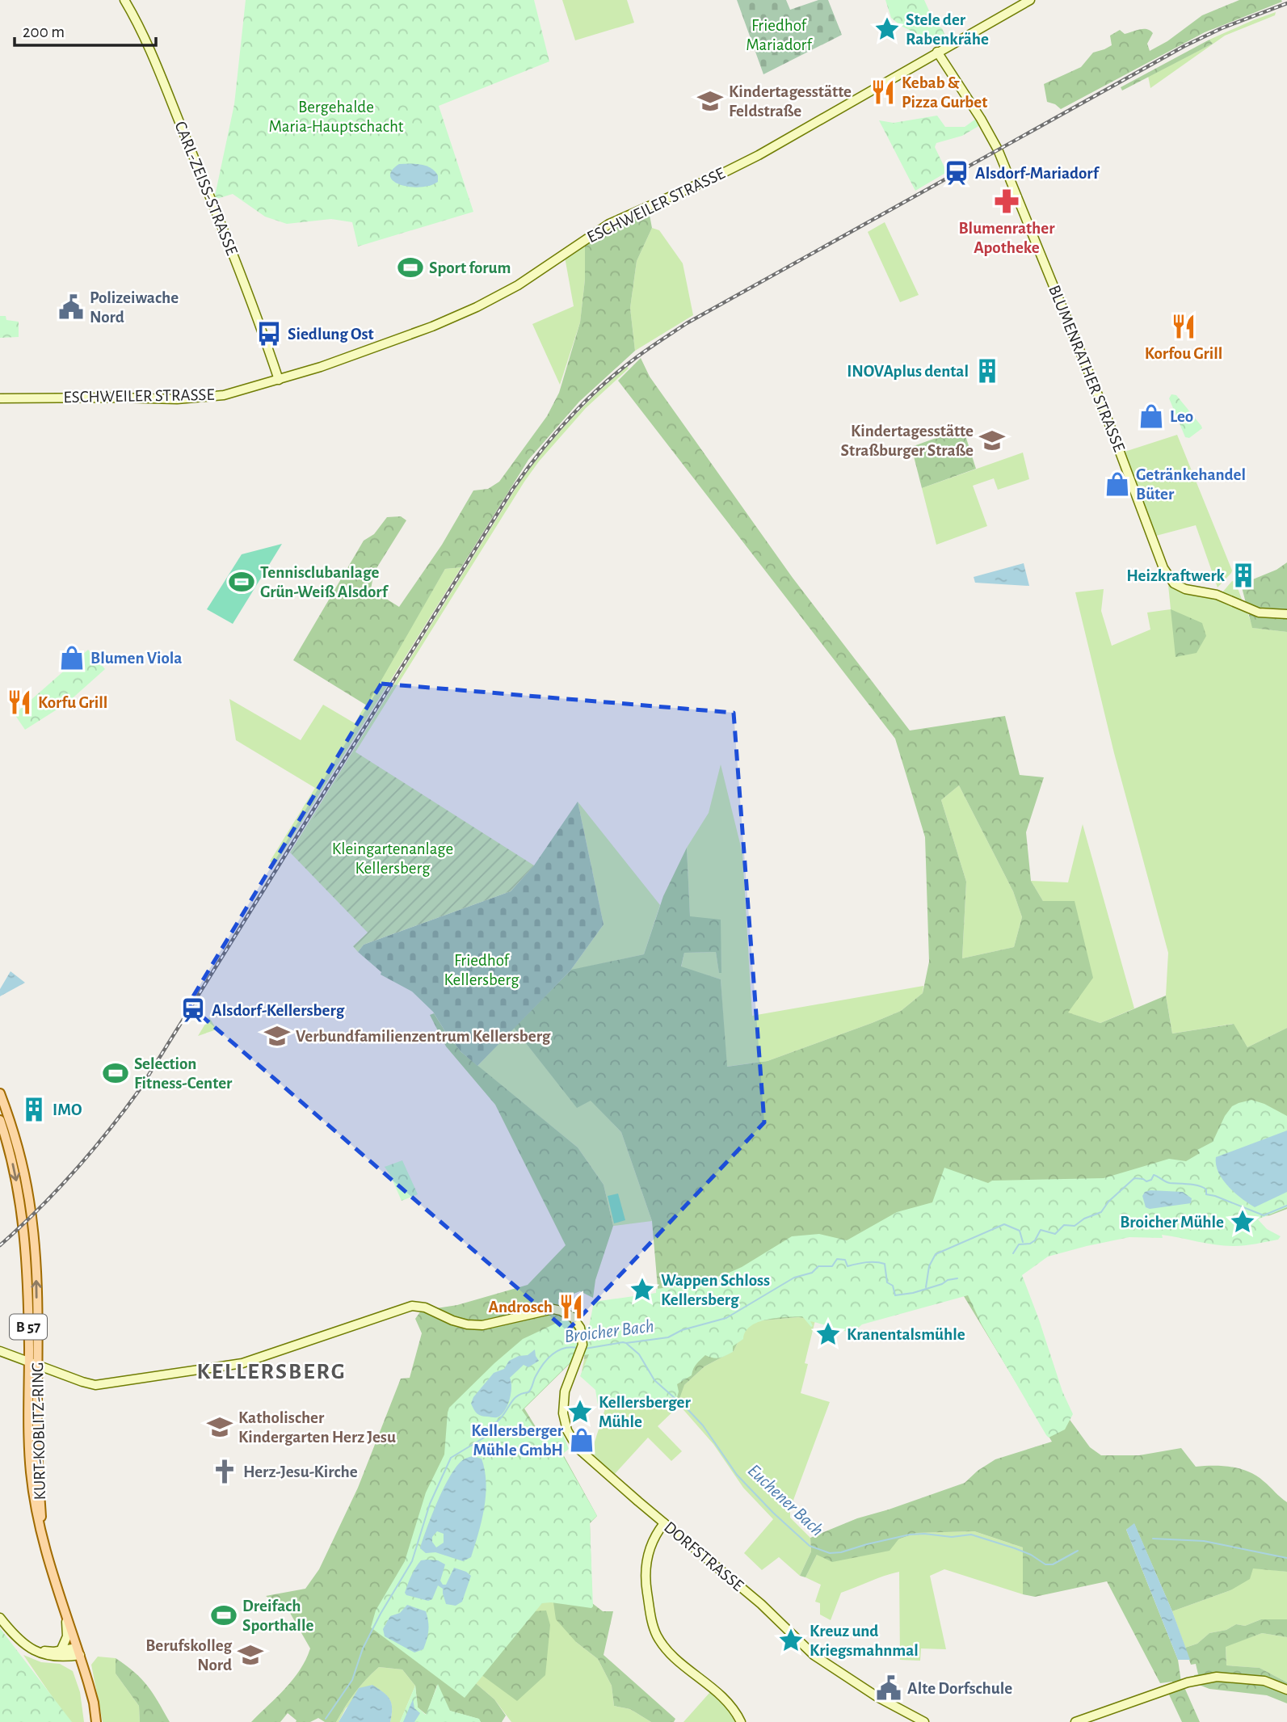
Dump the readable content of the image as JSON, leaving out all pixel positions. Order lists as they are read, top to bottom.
{
  "streets": {
    "main road": ["B 57", "KURT-KOBLITZ-RING"],
    "street": [
      "CARL-ZEISS-STRASSE",
      "ESCHWEILER STRASSE",
      "BLUMENRATHER STRASSE",
      "DORFSTRASSE"
    ]
  },
  "crossings": [
    ["CARL-ZEISS-STRASSE", "ESCHWEILER STRASSE"],
    ["ESCHWEILER STRASSE", "BLUMENRATHER STRASSE"],
    ["B 57", "KURT-KOBLITZ-RING"],
    ["KURT-KOBLITZ-RING", "DORFSTRASSE"]
  ],
  "districts": ["KELLERSBERG"],
  "water": ["Broicher Bach", "Euchener Bach"],
  "parks": [
    "Friedhof Mariadorf",
    "Bergehalde Maria-Hauptschacht",
    "Kleingartenanlage Kellersberg",
    "Friedhof Kellersberg"
  ],
  "places": {
    "place": [
      "Stele der Rabenkrähe",
      "Broicher Mühle",
      "Wappen Schloss Kellersberg",
      "Kranentalsmühle",
      "Kellersberger Mühle",
      "Kreuz und Kriegsmahnmal"
    ],
    "restaurant": [
      "Kebab & Pizza Gurbet",
      "Korfou Grill",
      "Korfu Grill",
      "Androsch"
    ],
    "school or university": [
      "Kindertagesstätte Feldstraße",
      "Kindertagesstätte Straßburger Straße",
      "Verbundfamilienzentrum Kellersberg",
      "Katholischer Kindergarten Herz Jesu",
      "Berufskolleg Nord"
    ],
    "station": ["Alsdorf-Mariadorf", "Alsdorf-Kellersberg"],
    "pharmacy": ["Blumenrather Apotheke"],
    "sports": [
      "Sport forum",
      "Tennisclubanlage Grün-Weiß Alsdorf",
      "Selection Fitness-Center",
      "Dreifach Sporthalle"
    ],
    "public building": ["Polizeiwache Nord", "Alte Dorfschule"],
    "bus stop": ["Siedlung Ost"],
    "building": ["INOVAplus dental", "Heizkraftwerk", "IMO"],
    "shop": [
      "Leo",
      "Getränkehandel Büter",
      "Blumen Viola",
      "Kellersberger Mühle GmbH"
    ],
    "church": ["Herz-Jesu-Kirche"]
  },
  "scale_bar": "200 m"
}
